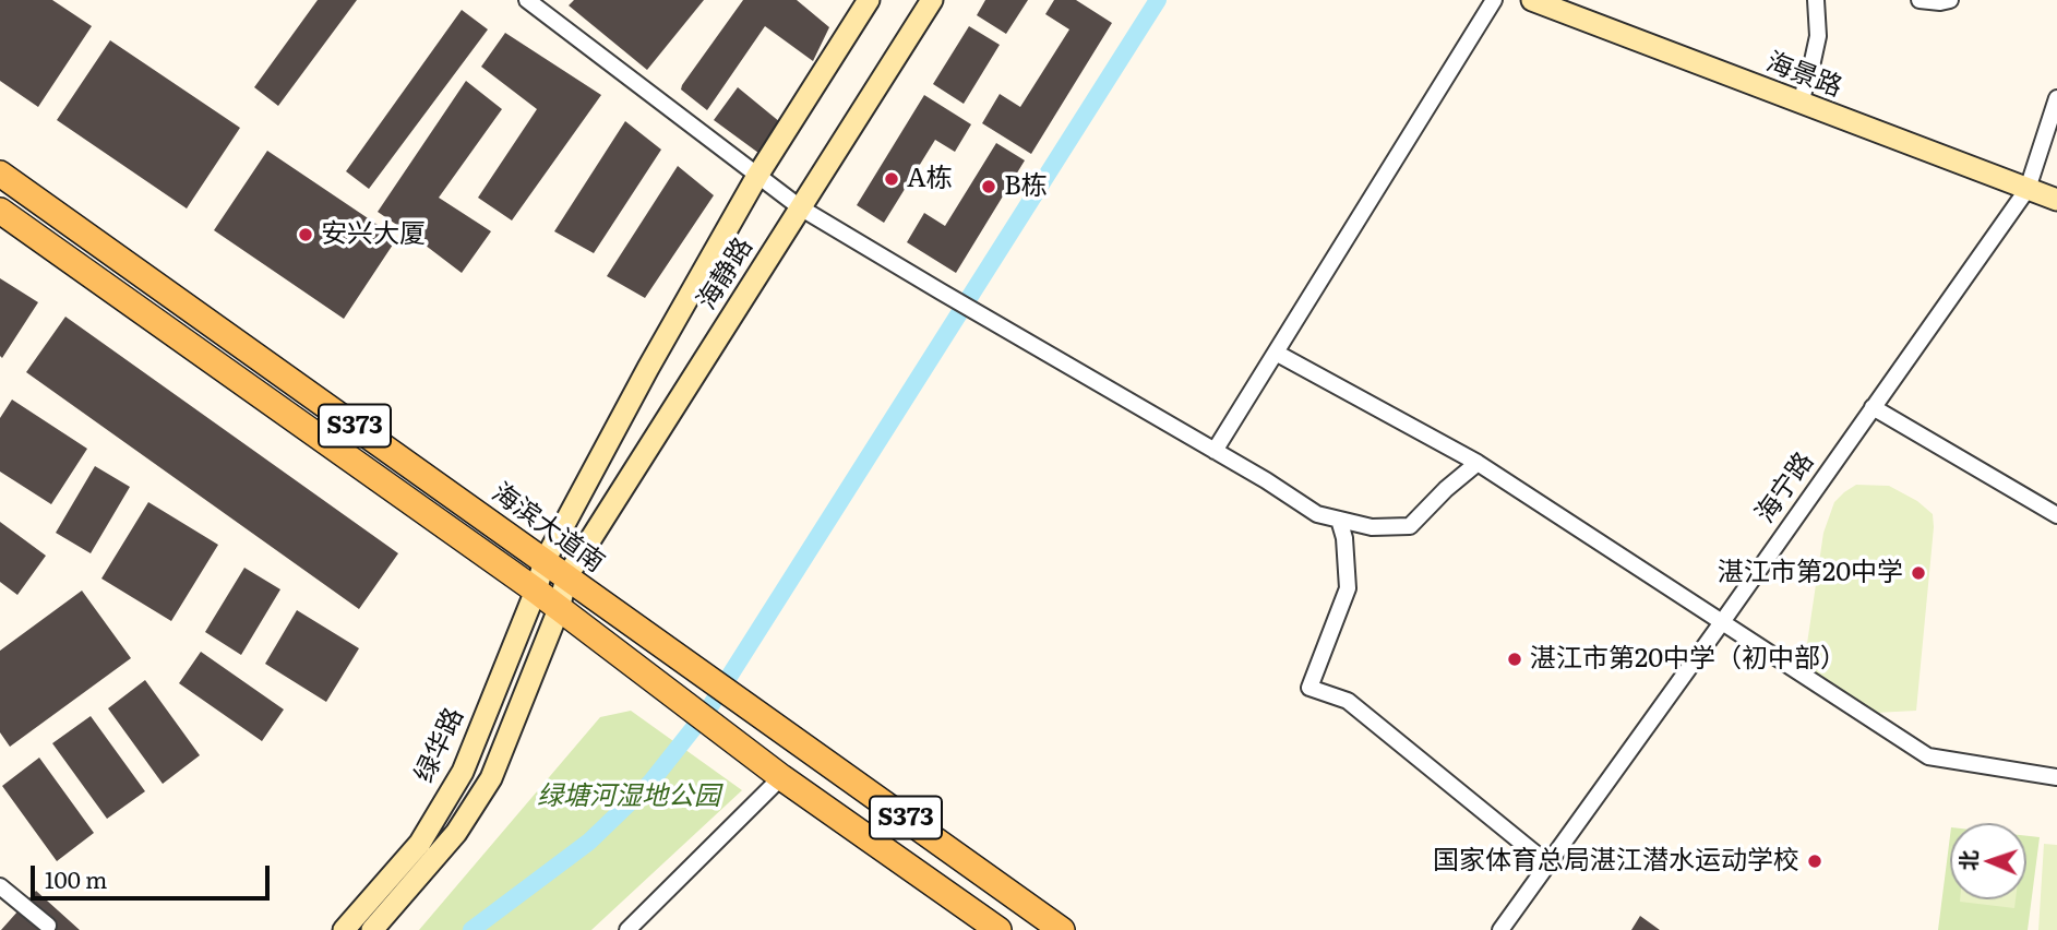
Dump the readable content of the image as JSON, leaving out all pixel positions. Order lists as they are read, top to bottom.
{
  "streets": {
    "main road": ["S373", "海滨大道南"],
    "street": [
      "海景路",
      "海静路",
      "海宁路",
      "绿华路"
    ]
  },
  "crossings": [
    ["海景路", "海宁路"],
    ["海静路", "海滨大道南"],
    ["海静路", "绿华路"],
    ["S373", "绿华路"],
    ["海滨大道南", "绿华路"]
  ],
  "parks": ["绿塘河湿地公园"],
  "places": [
    "A栋",
    "B栋",
    "安兴大厦",
    "湛江市第20中学",
    "湛江市第20中学（初中部）",
    "国家体育总局湛江潜水运动学校"
  ],
  "scale_bar": "100 m",
  "north": "left"
}
